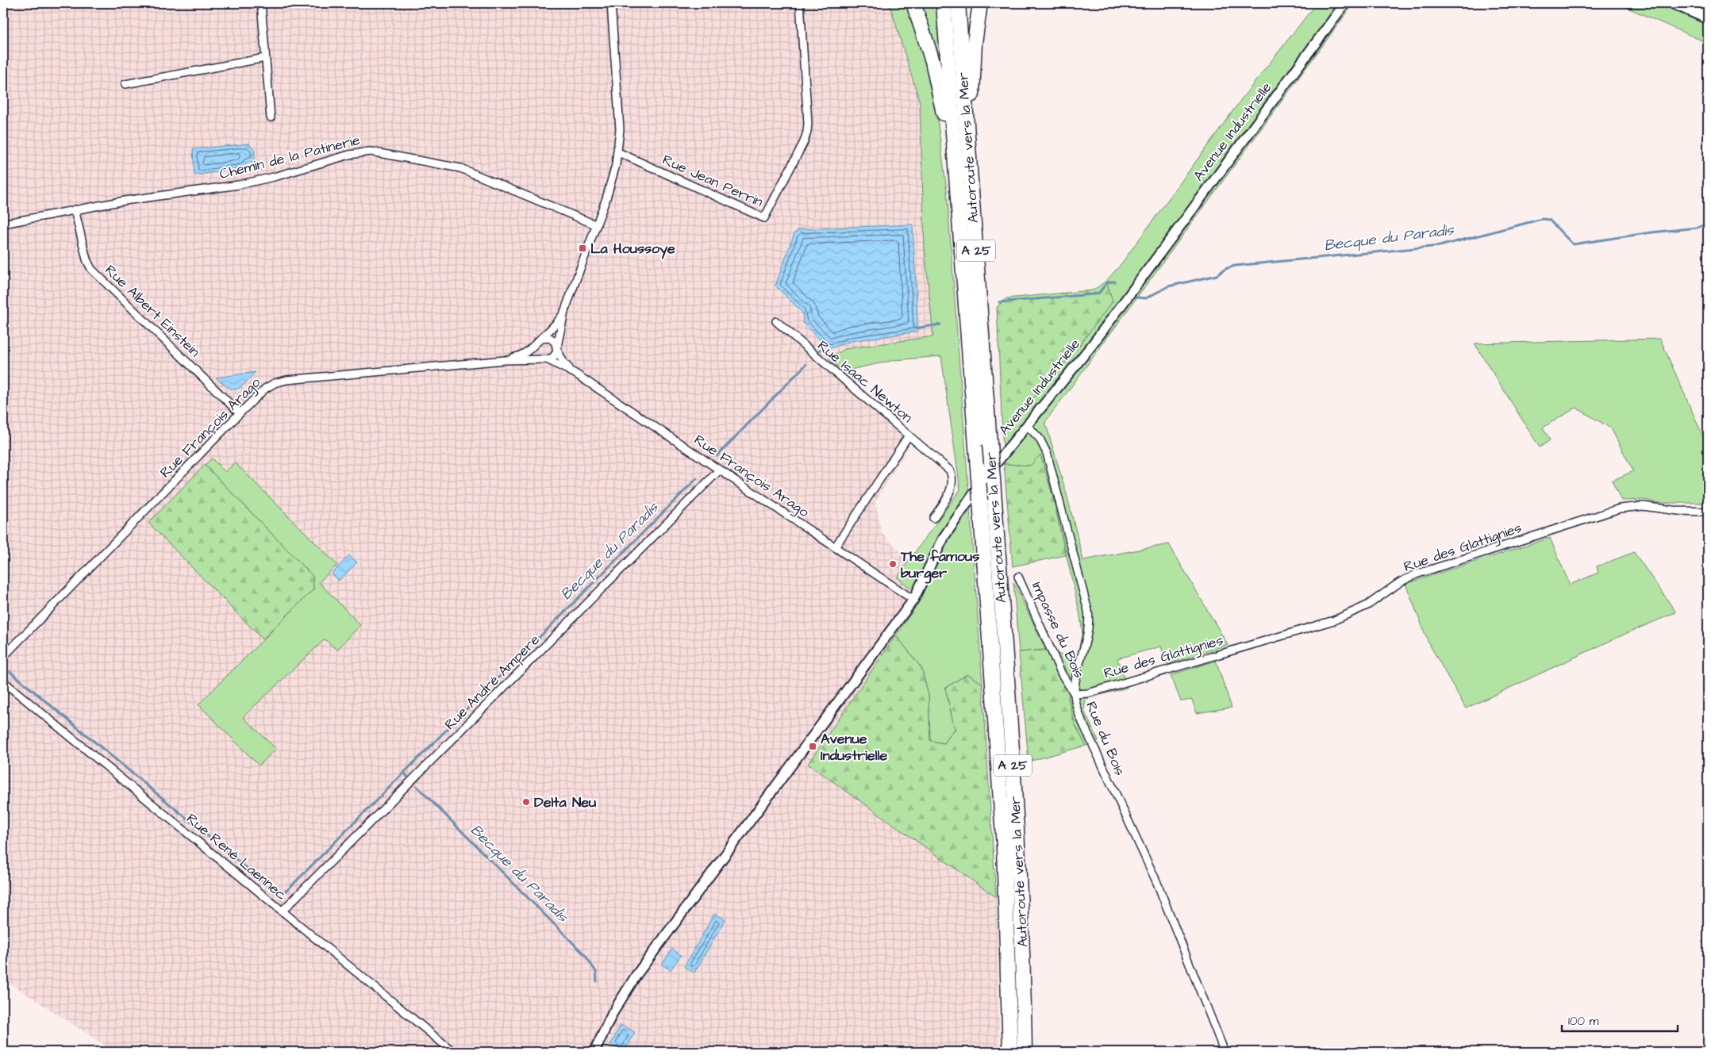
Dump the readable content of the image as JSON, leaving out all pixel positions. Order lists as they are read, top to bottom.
{
  "streets": {
    "highway": ["Autoroute vers la Mer", "A 25"],
    "street": [
      "Avenue Industrielle",
      "Chemin de la Patinerie",
      "Rue Jean Perrin",
      "Rue Albert Einstein",
      "Rue Isaac Newton",
      "Rue François Arago",
      "Rue des Glattignies",
      "Impasse du Bois",
      "Rue André Ampere",
      "Rue du Bois",
      "Rue René Laennec"
    ]
  },
  "crossings": [
    ["Avenue Industrielle", "Rue François Arago"],
    ["Avenue Industrielle", "Rue du Bois"],
    ["Chemin de la Patinerie", "Rue Albert Einstein"],
    ["Rue Albert Einstein", "Rue François Arago"],
    ["Rue Isaac Newton", "Rue François Arago"],
    ["Rue François Arago", "Rue André Ampere"],
    ["Rue des Glattignies", "Impasse du Bois"],
    ["Rue des Glattignies", "Rue du Bois"],
    ["Impasse du Bois", "Rue du Bois"],
    ["Rue André Ampere", "Rue René Laennec"]
  ],
  "water": ["Becque du Paradis"],
  "places": {
    "transit": ["La Houssoye", "Avenue Industrielle"],
    "other": ["The famous burger", "Delta Neu"]
  },
  "scale_bar": "100 m"
}
